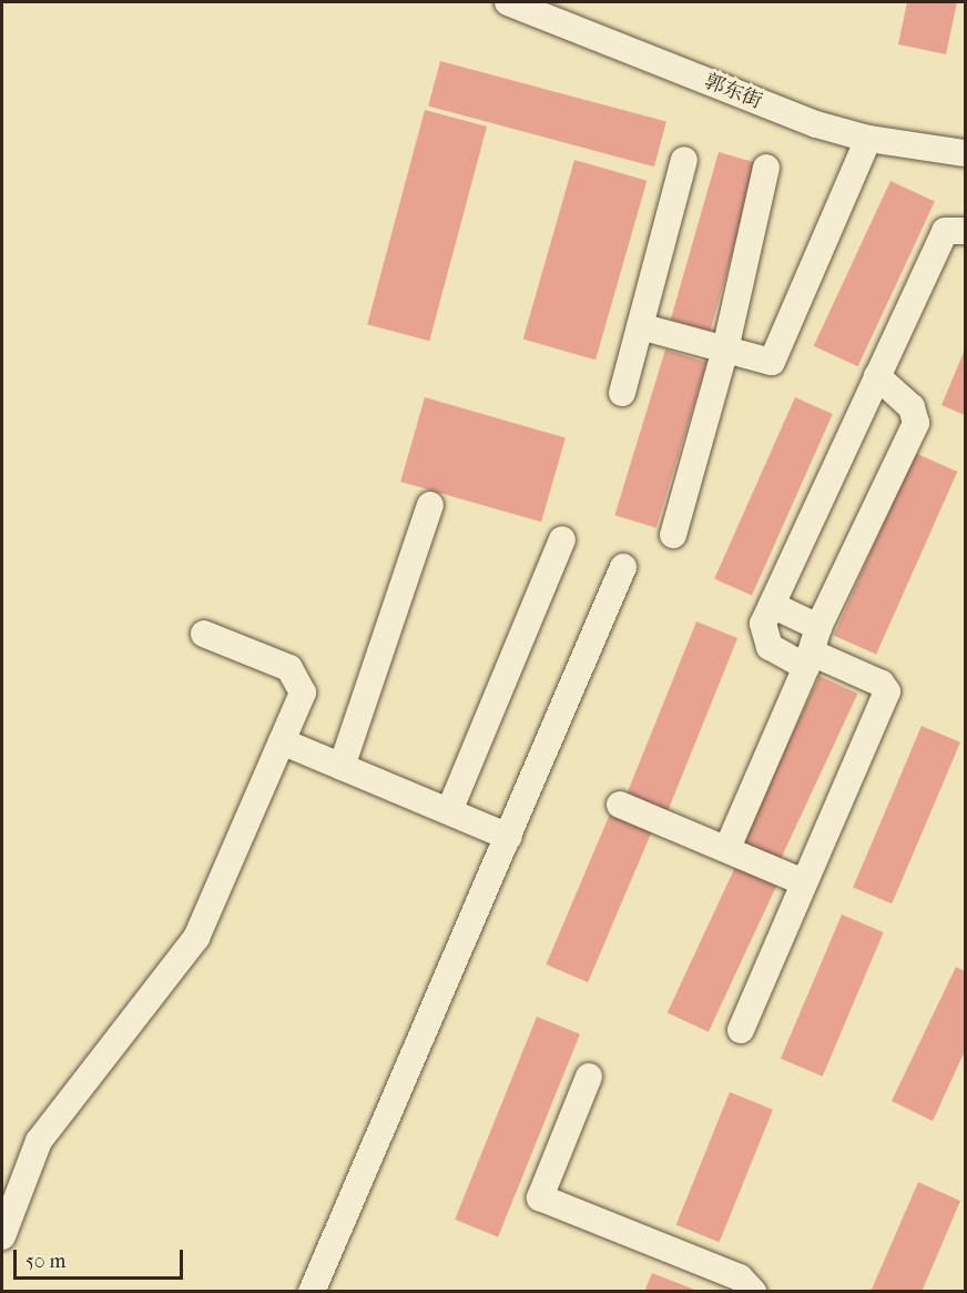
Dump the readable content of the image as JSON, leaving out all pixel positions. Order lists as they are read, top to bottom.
{
  "streets": {
    "street": ["郭东街"]
  },
  "scale_bar": "50 m"
}
